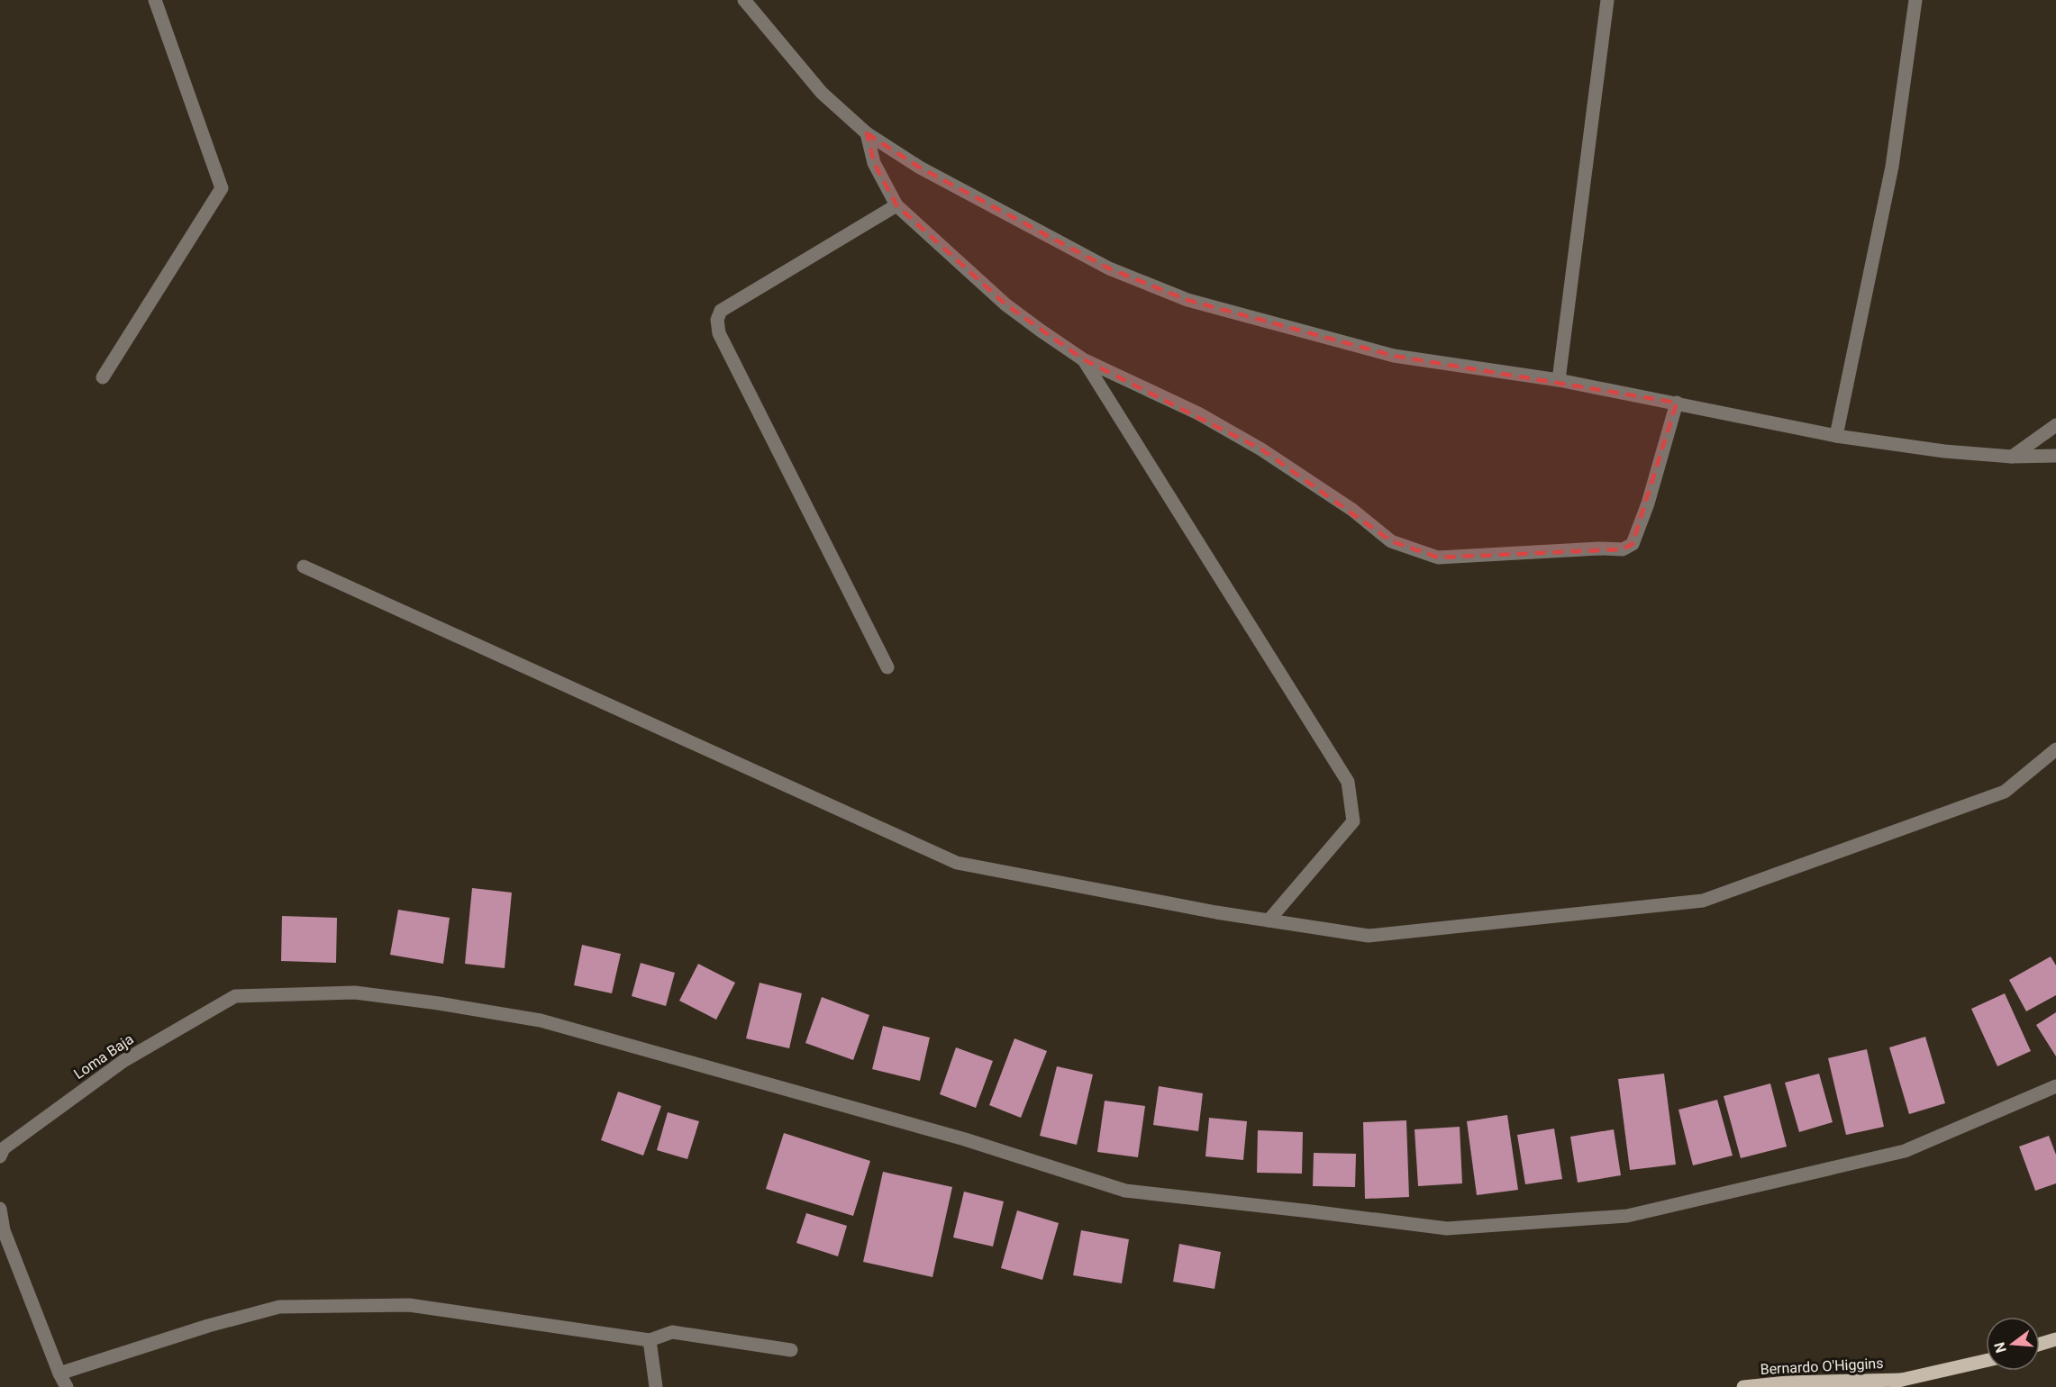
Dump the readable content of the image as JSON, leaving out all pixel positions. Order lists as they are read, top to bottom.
{
  "streets": {
    "main road": ["Bernardo O'Higgins"],
    "street": ["Loma Baja"]
  },
  "north": "left"
}
